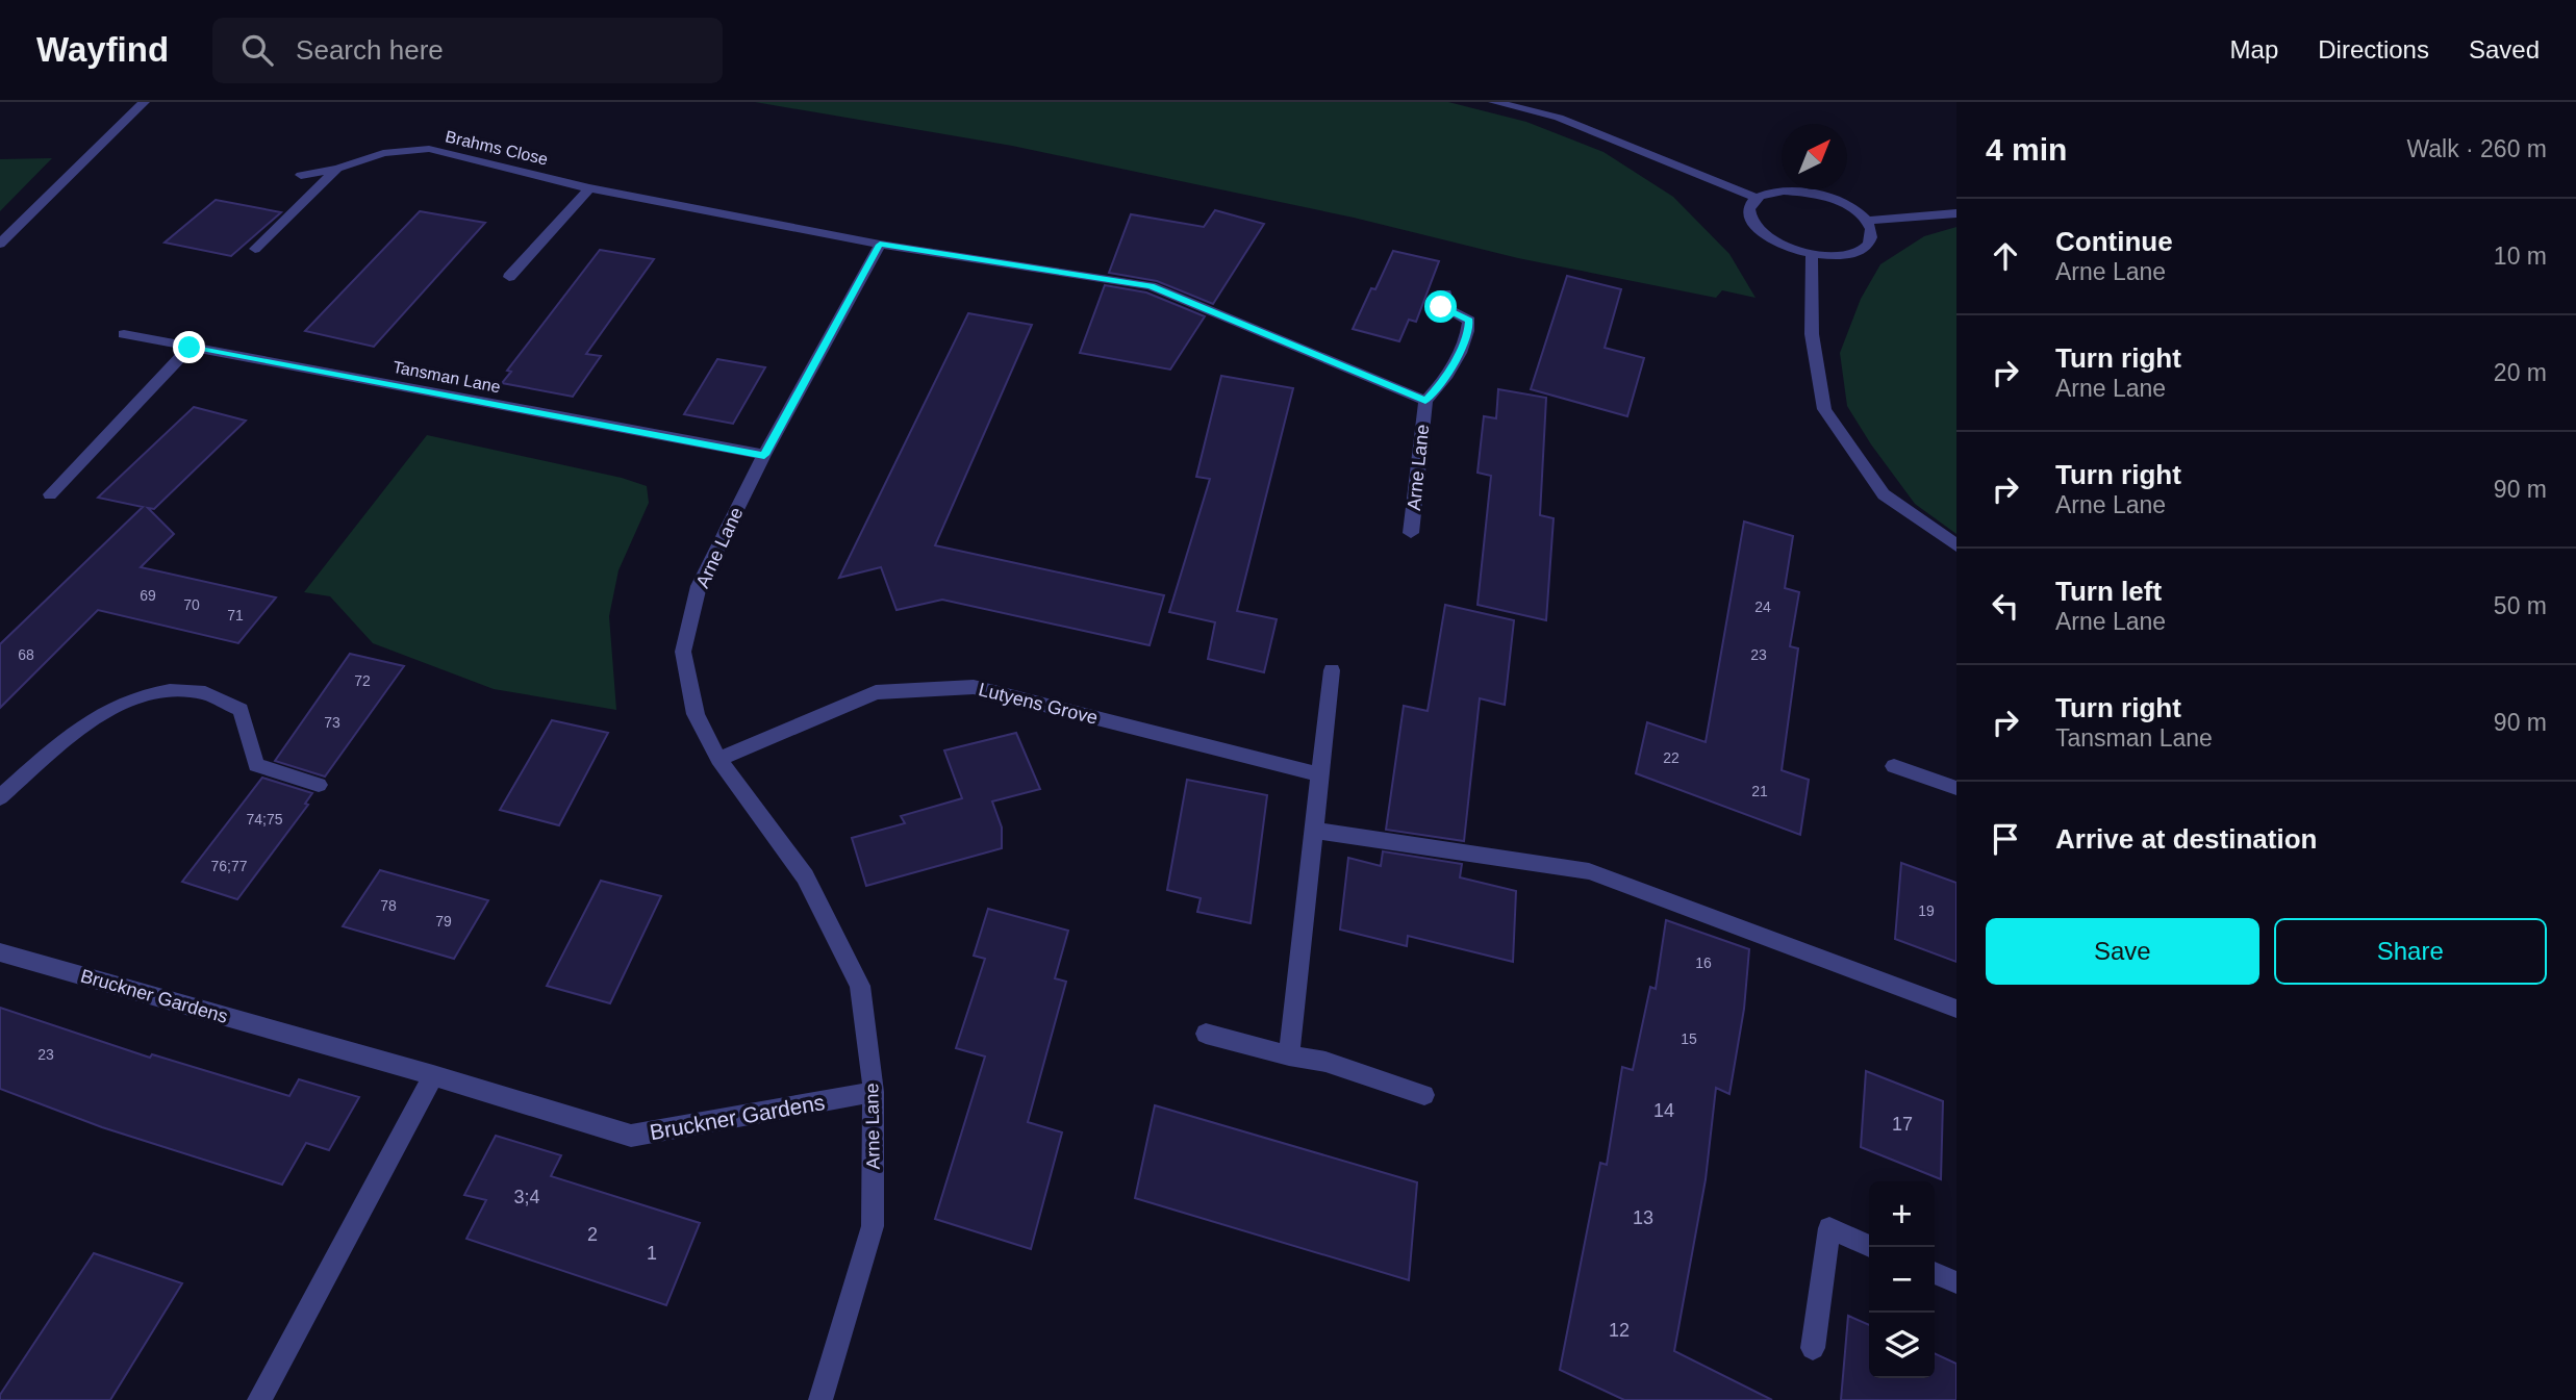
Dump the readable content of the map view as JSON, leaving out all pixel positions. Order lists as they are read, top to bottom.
{
  "streets": {
    "street": [
      "Brahms Close",
      "Tansman Lane",
      "Arne Lane",
      "Lutyens Grove",
      "Bruckner Gardens"
    ]
  },
  "crossings": [
    ["Brahms Close", "Arne Lane"],
    ["Tansman Lane", "Arne Lane"],
    ["Arne Lane", "Lutyens Grove"],
    ["Arne Lane", "Bruckner Gardens"]
  ],
  "house_numbers": [
    "69",
    "70",
    "24",
    "71",
    "68",
    "23",
    "72",
    "73",
    "22",
    "21",
    "74;75",
    "76;77",
    "78",
    "19",
    "79",
    "16",
    "15",
    "23",
    "14",
    "17",
    "3;4",
    "13",
    "2",
    "1",
    "12"
  ],
  "north": "top right",
  "page": {
    "header": "Wayfind",
    "search": "Search here",
    "nav": ["Map", "Directions", "Saved"],
    "heading": ["4 min", "Walk · 260 m"],
    "list": [
      ["Continue", "Arne Lane", "10 m"],
      ["Turn right", "Arne Lane", "20 m"],
      ["Turn right", "Arne Lane", "90 m"],
      ["Turn left", "Arne Lane", "50 m"],
      ["Turn right", "Tansman Lane", "90 m"],
      "Arrive at destination"
    ],
    "buttons": ["Save", "Share"],
    "map_buttons": ["+", "−"]
  }
}
